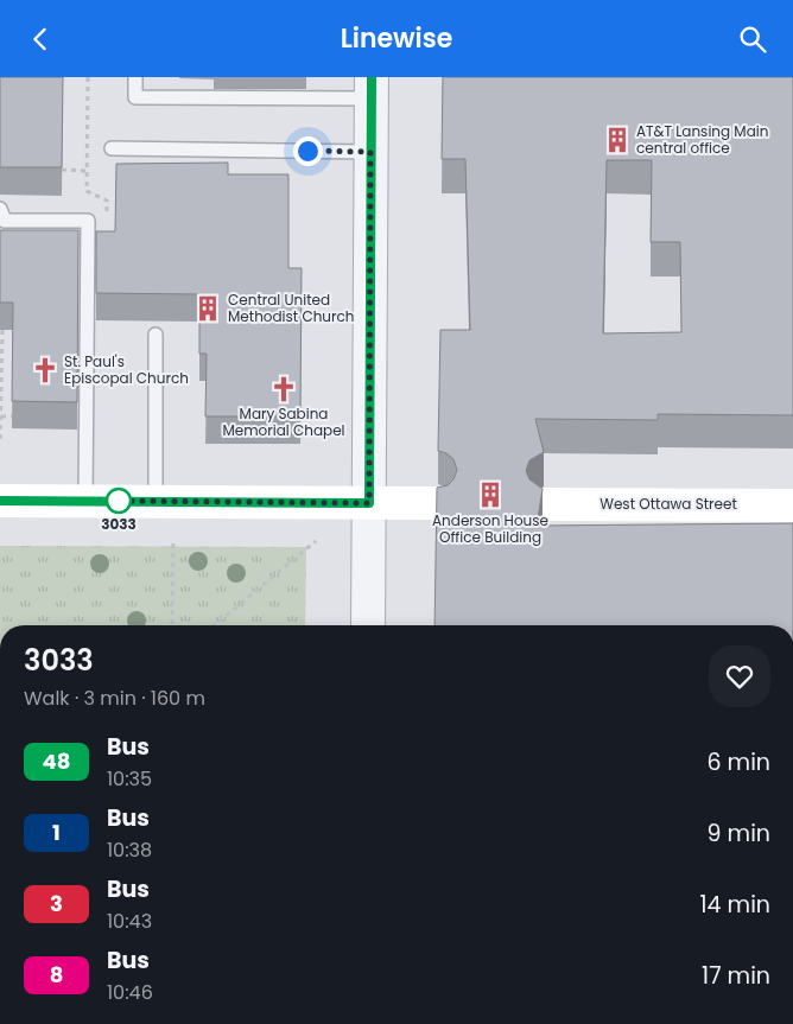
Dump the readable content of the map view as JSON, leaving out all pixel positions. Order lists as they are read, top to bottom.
{
  "streets": {
    "main road": ["West Ottawa Street"]
  },
  "places": {
    "building": ["AT&T Lansing Main central office", "Central United Methodist Church", "Anderson House Office Building"],
    "church": ["St. Paul's Episcopal Church", "Mary Sabina Memorial Chapel"],
    "other": ["3033"]
  },
  "lines": ["bus line 48"],
  "page": {
    "header": "Linewise",
    "heading": ["3033", "Walk · 3 min · 160 m"],
    "list": [
      {
        "mark": "48",
        "name": "Bus",
        "note": "10:35",
        "value": "6 min"
      },
      {
        "mark": "1",
        "name": "Bus",
        "note": "10:38",
        "value": "9 min"
      },
      {
        "mark": "3",
        "name": "Bus",
        "note": "10:43",
        "value": "14 min"
      },
      {
        "mark": "8",
        "name": "Bus",
        "note": "10:46",
        "value": "17 min"
      }
    ]
  }
}
